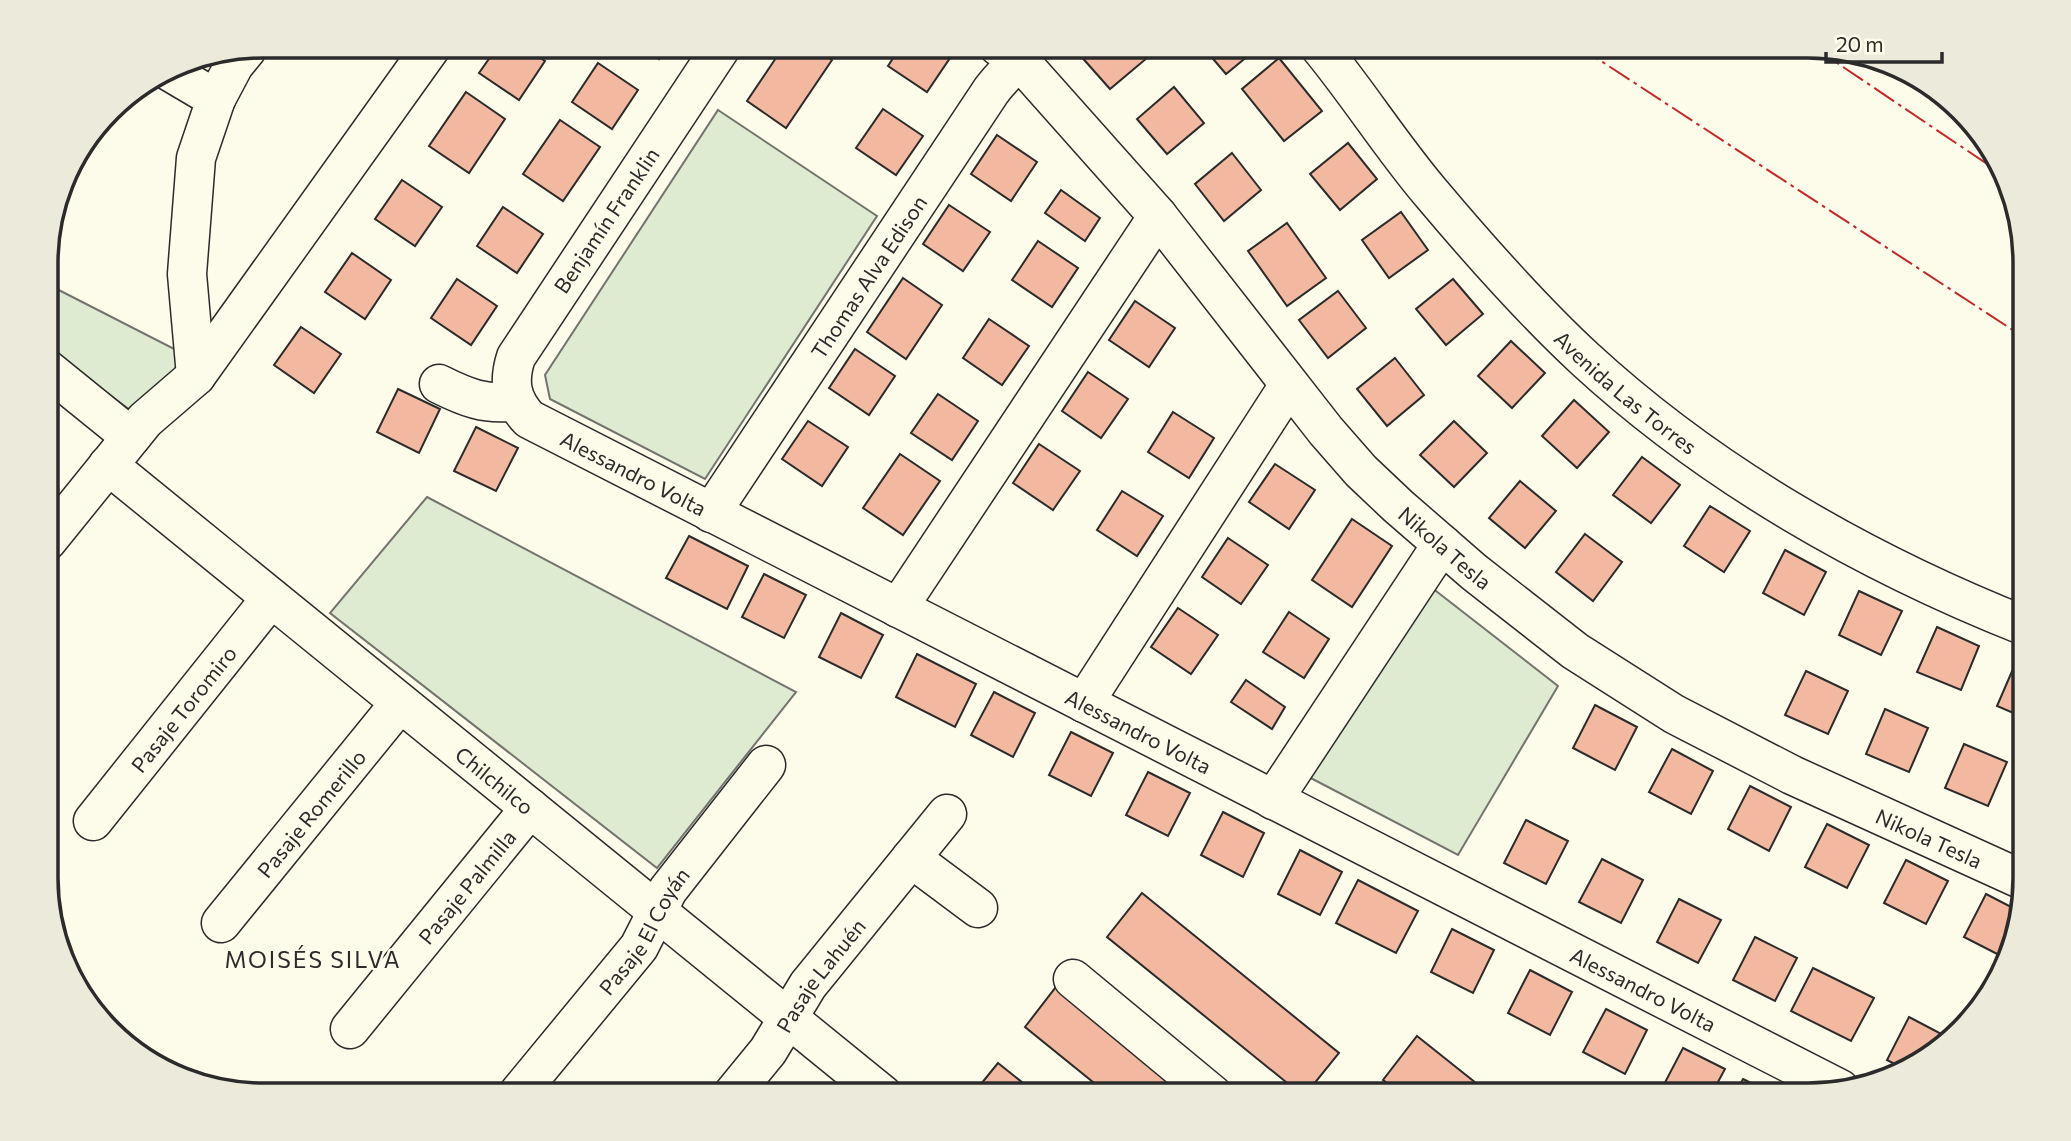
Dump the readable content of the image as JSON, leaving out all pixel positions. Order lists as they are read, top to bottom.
{
  "streets": {
    "street": [
      "Benjamín Franklin",
      "Thomas Alva Edison",
      "Avenida Las Torres",
      "Alessandro Volta",
      "Nikola Tesla",
      "Pasaje Toromiro",
      "Chilchilco",
      "Pasaje Romerillo",
      "Pasaje Palmilla",
      "Pasaje El Coyán",
      "Pasaje Lahuén"
    ]
  },
  "crossings": [
    ["Benjamín Franklin", "Alessandro Volta"],
    ["Thomas Alva Edison", "Alessandro Volta"],
    ["Pasaje Toromiro", "Chilchilco"],
    ["Chilchilco", "Pasaje Romerillo"],
    ["Chilchilco", "Pasaje Palmilla"],
    ["Chilchilco", "Pasaje El Coyán"],
    ["Chilchilco", "Pasaje Lahuén"]
  ],
  "districts": ["MOISÉS SILVA"],
  "scale_bar": "20 m"
}
